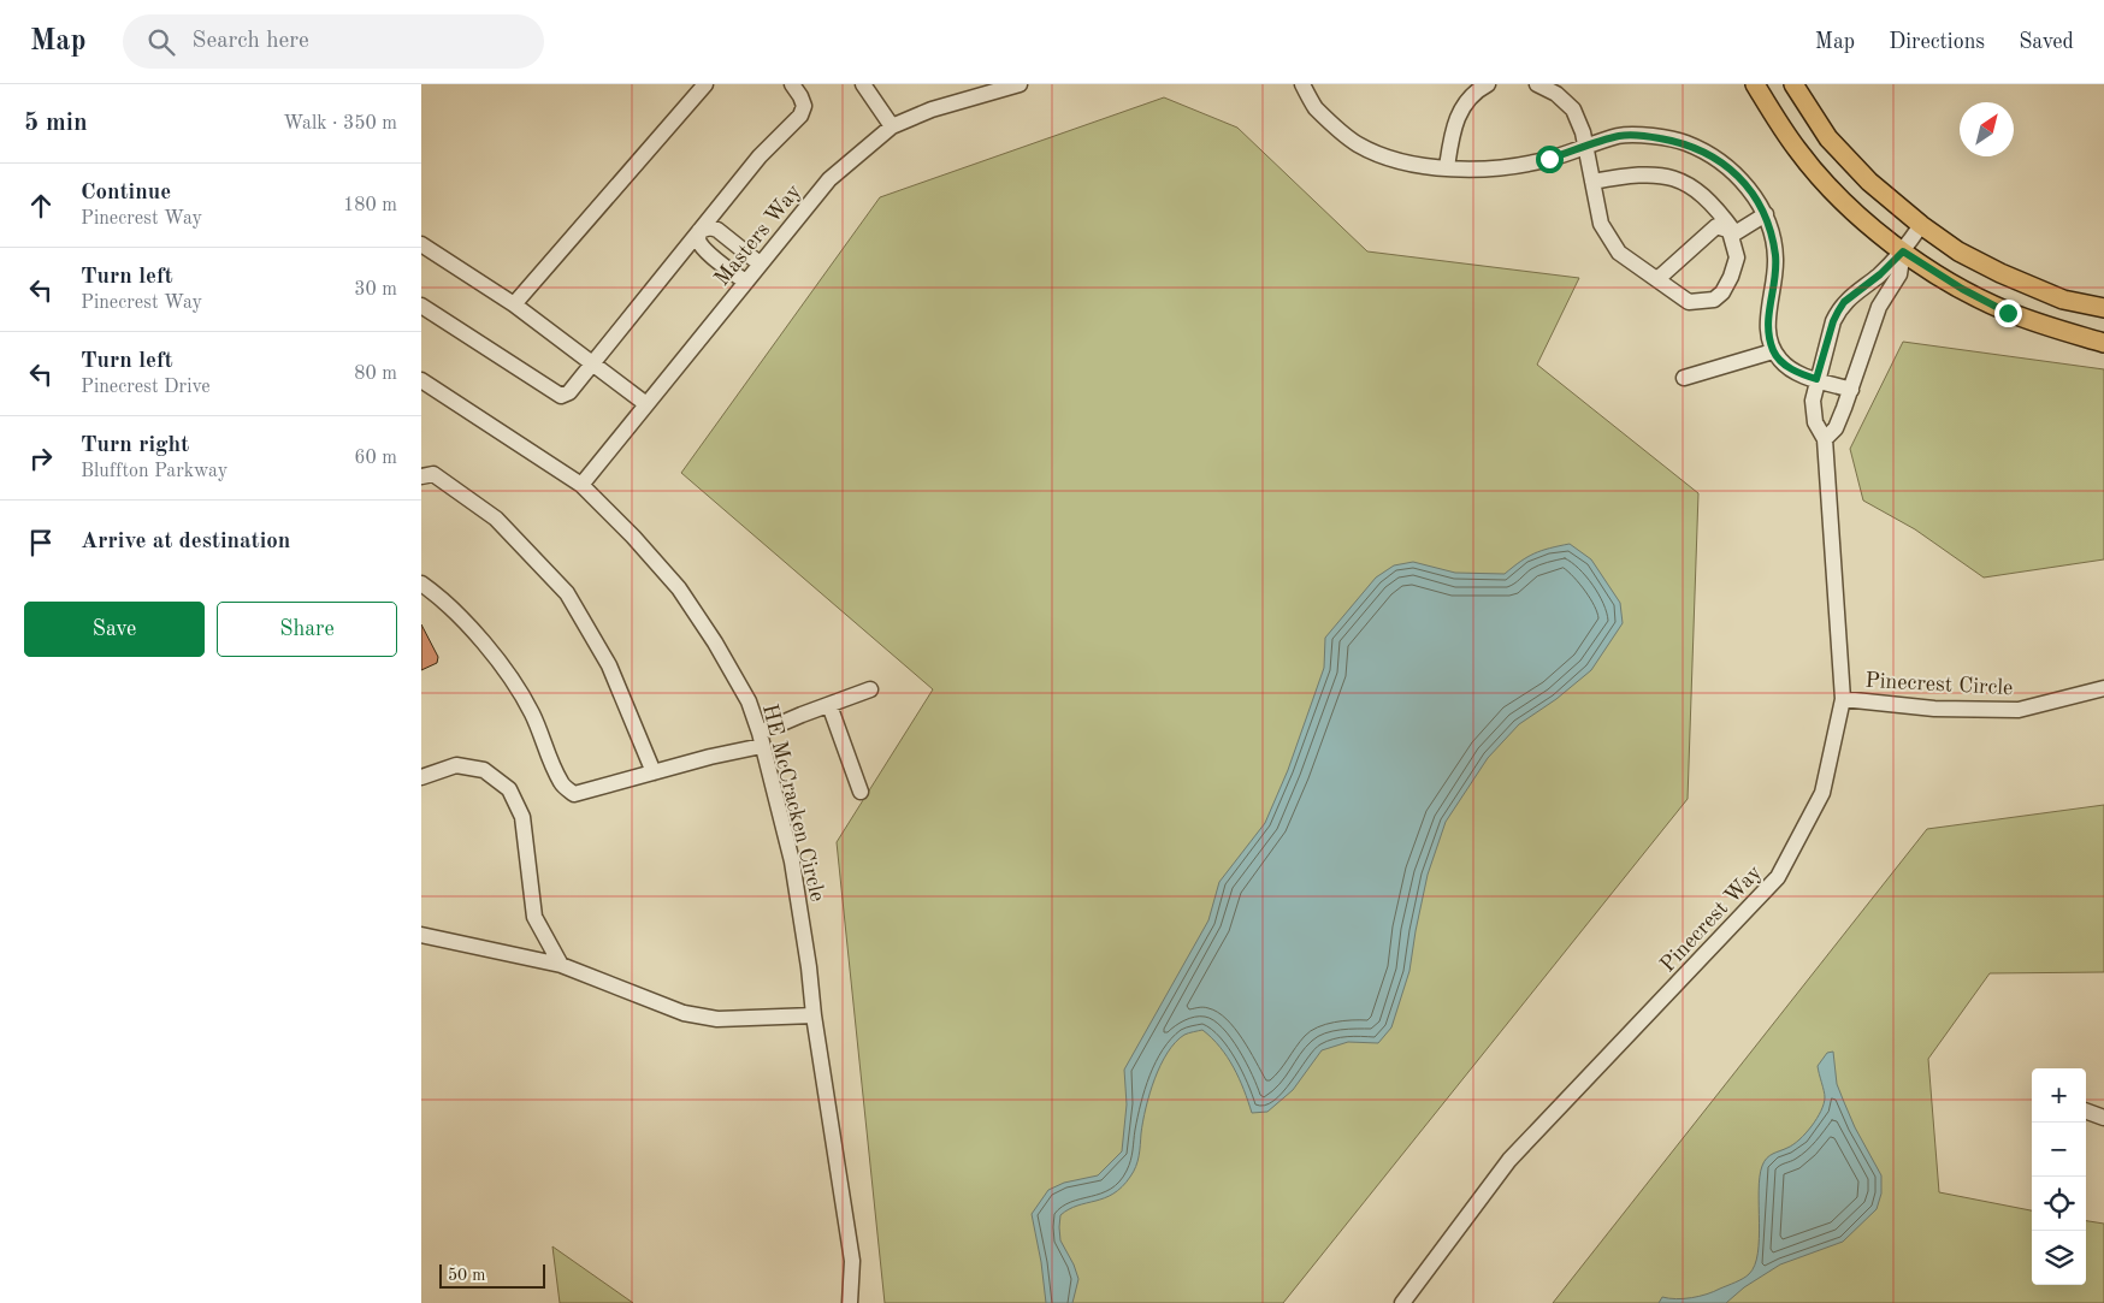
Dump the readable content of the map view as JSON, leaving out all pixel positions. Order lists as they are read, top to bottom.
{
  "streets": {
    "street": [
      "Masters Way",
      "Pinecrest Circle",
      "HE McCracken Circle",
      "Pinecrest Way"
    ]
  },
  "crossings": [
    ["Masters Way", "HE McCracken Circle"],
    ["Pinecrest Circle", "Pinecrest Way"]
  ],
  "scale_bar": "50 m",
  "north": "top right",
  "page": {
    "header": "Map",
    "search": "Search here",
    "nav": ["Map", "Directions", "Saved"],
    "heading": ["5 min", "Walk · 350 m"],
    "list": [
      ["Continue", "Pinecrest Way", "180 m"],
      ["Turn left", "Pinecrest Way", "30 m"],
      ["Turn left", "Pinecrest Drive", "80 m"],
      ["Turn right", "Bluffton Parkway", "60 m"],
      "Arrive at destination"
    ],
    "buttons": ["Save", "Share"],
    "map_buttons": ["+", "−"],
    "scale": "50 m"
  }
}
